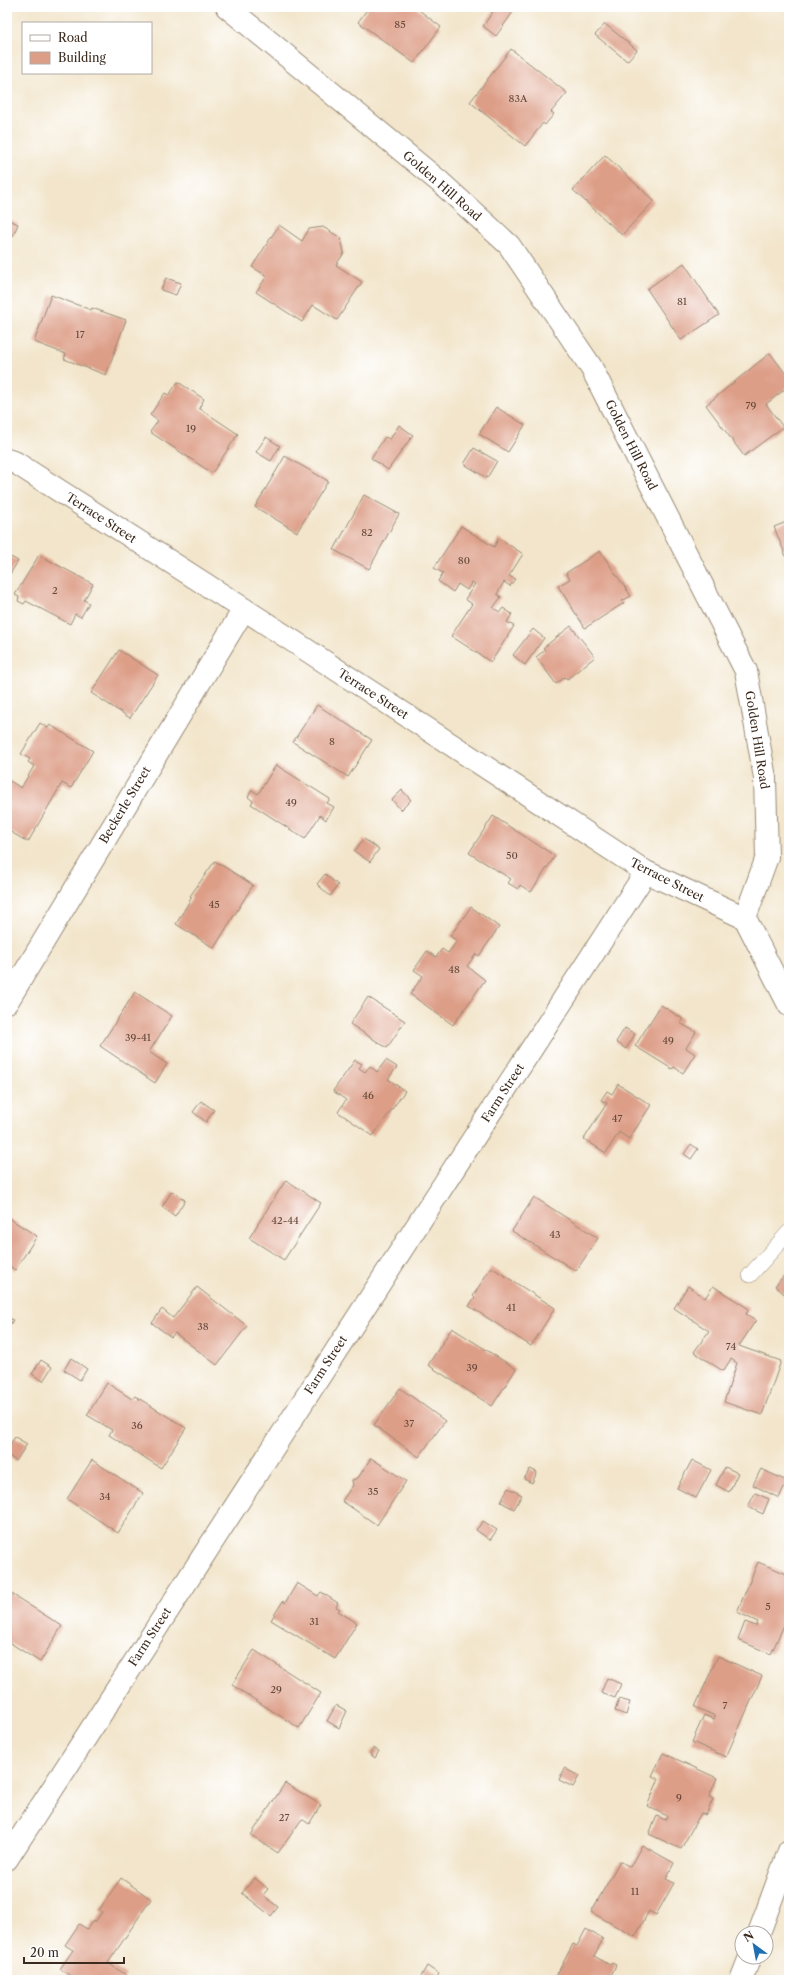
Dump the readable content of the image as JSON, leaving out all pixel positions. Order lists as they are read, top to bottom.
{
  "streets": {
    "street": [
      "Golden Hill Road",
      "Terrace Street",
      "Beckerle Street",
      "Farm Street"
    ]
  },
  "crossings": [
    ["Golden Hill Road", "Terrace Street"],
    ["Terrace Street", "Beckerle Street"],
    ["Terrace Street", "Farm Street"]
  ],
  "house_numbers": [
    "85",
    "83A",
    "81",
    "17",
    "79",
    "19",
    "82",
    "80",
    "2",
    "8",
    "49",
    "50",
    "45",
    "48",
    "39-41",
    "49",
    "46",
    "47",
    "42-44",
    "43",
    "41",
    "38",
    "74",
    "39",
    "37",
    "36",
    "35",
    "34",
    "5",
    "31",
    "29",
    "7",
    "9",
    "27",
    "11"
  ],
  "legend": ["Road", "Building"],
  "scale_bar": "20 m",
  "north": "top left"
}
